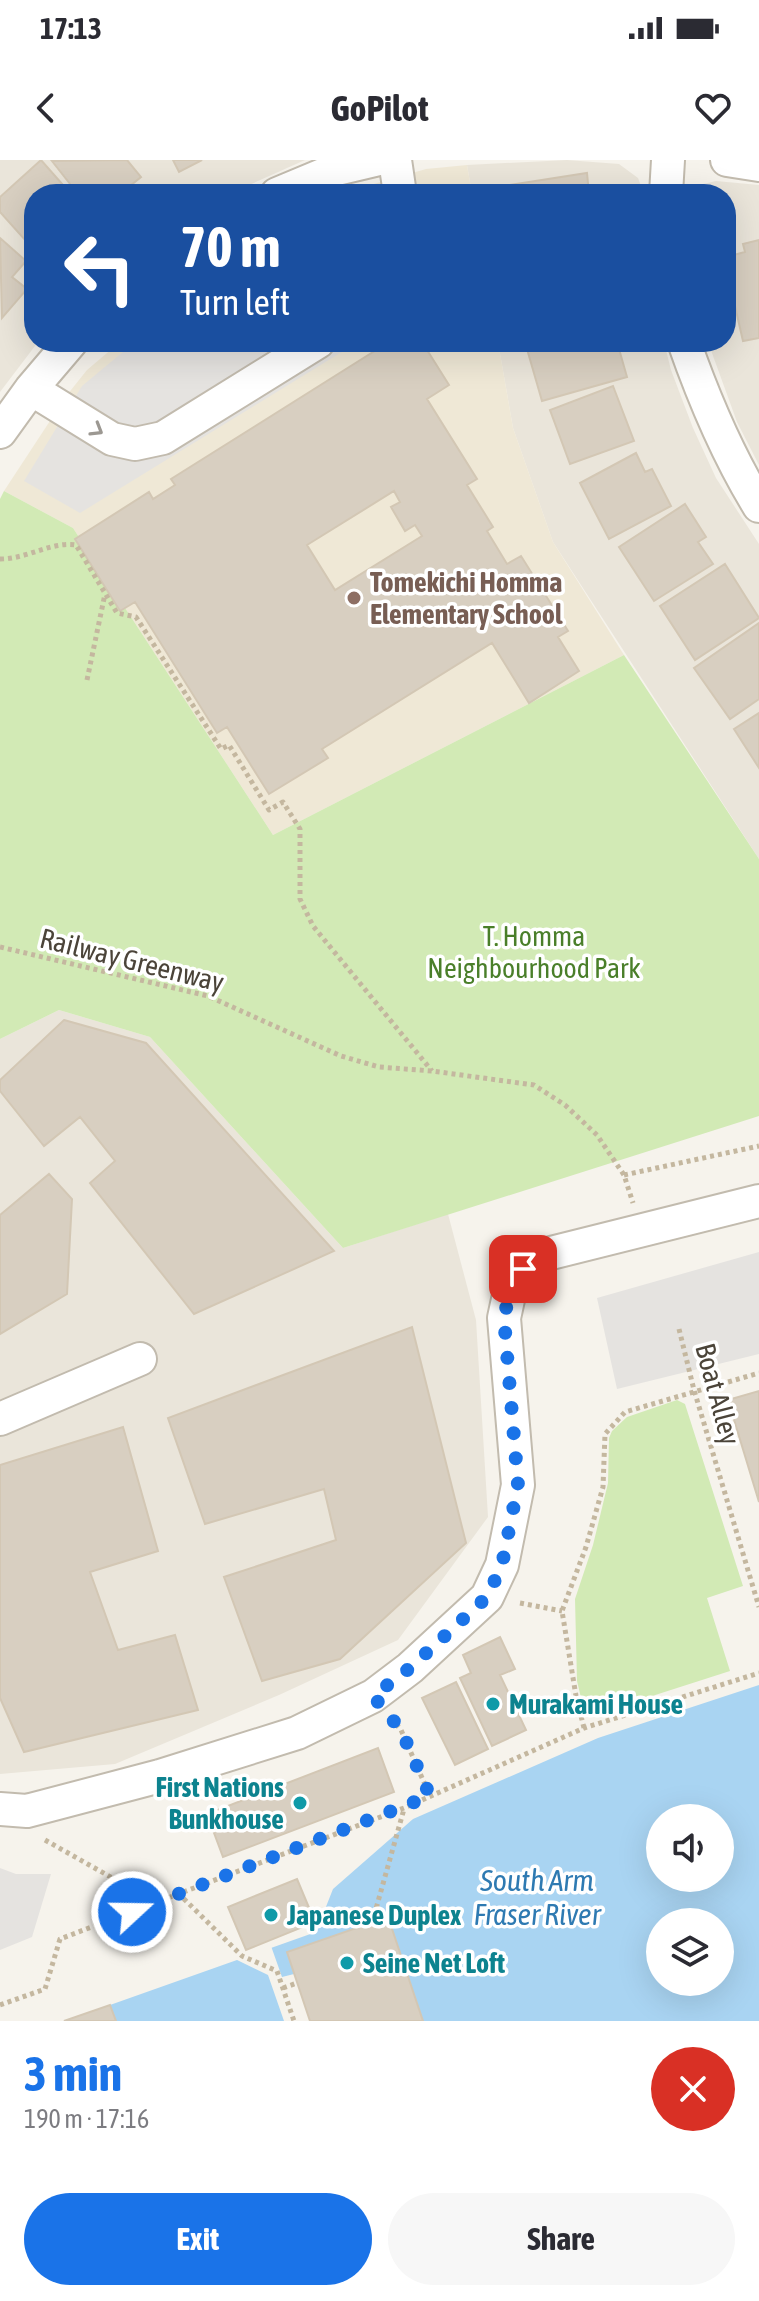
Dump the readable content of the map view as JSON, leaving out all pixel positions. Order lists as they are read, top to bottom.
{
  "streets": {
    "path": ["Railway Greenway", "Boat Alley"]
  },
  "water": ["South Arm Fraser River"],
  "parks": ["T. Homma Neighbourhood Park"],
  "places": [
    "Tomekichi Homma Elementary School",
    "Murakami House",
    "First Nations Bunkhouse",
    "Japanese Duplex",
    "Seine Net Loft"
  ],
  "page": {
    "status": "17:13",
    "header": "GoPilot",
    "turn": ["70 m", "Turn left"],
    "heading": ["3 min", "190 m · 17:16"],
    "buttons": ["Exit", "Share"]
  }
}
